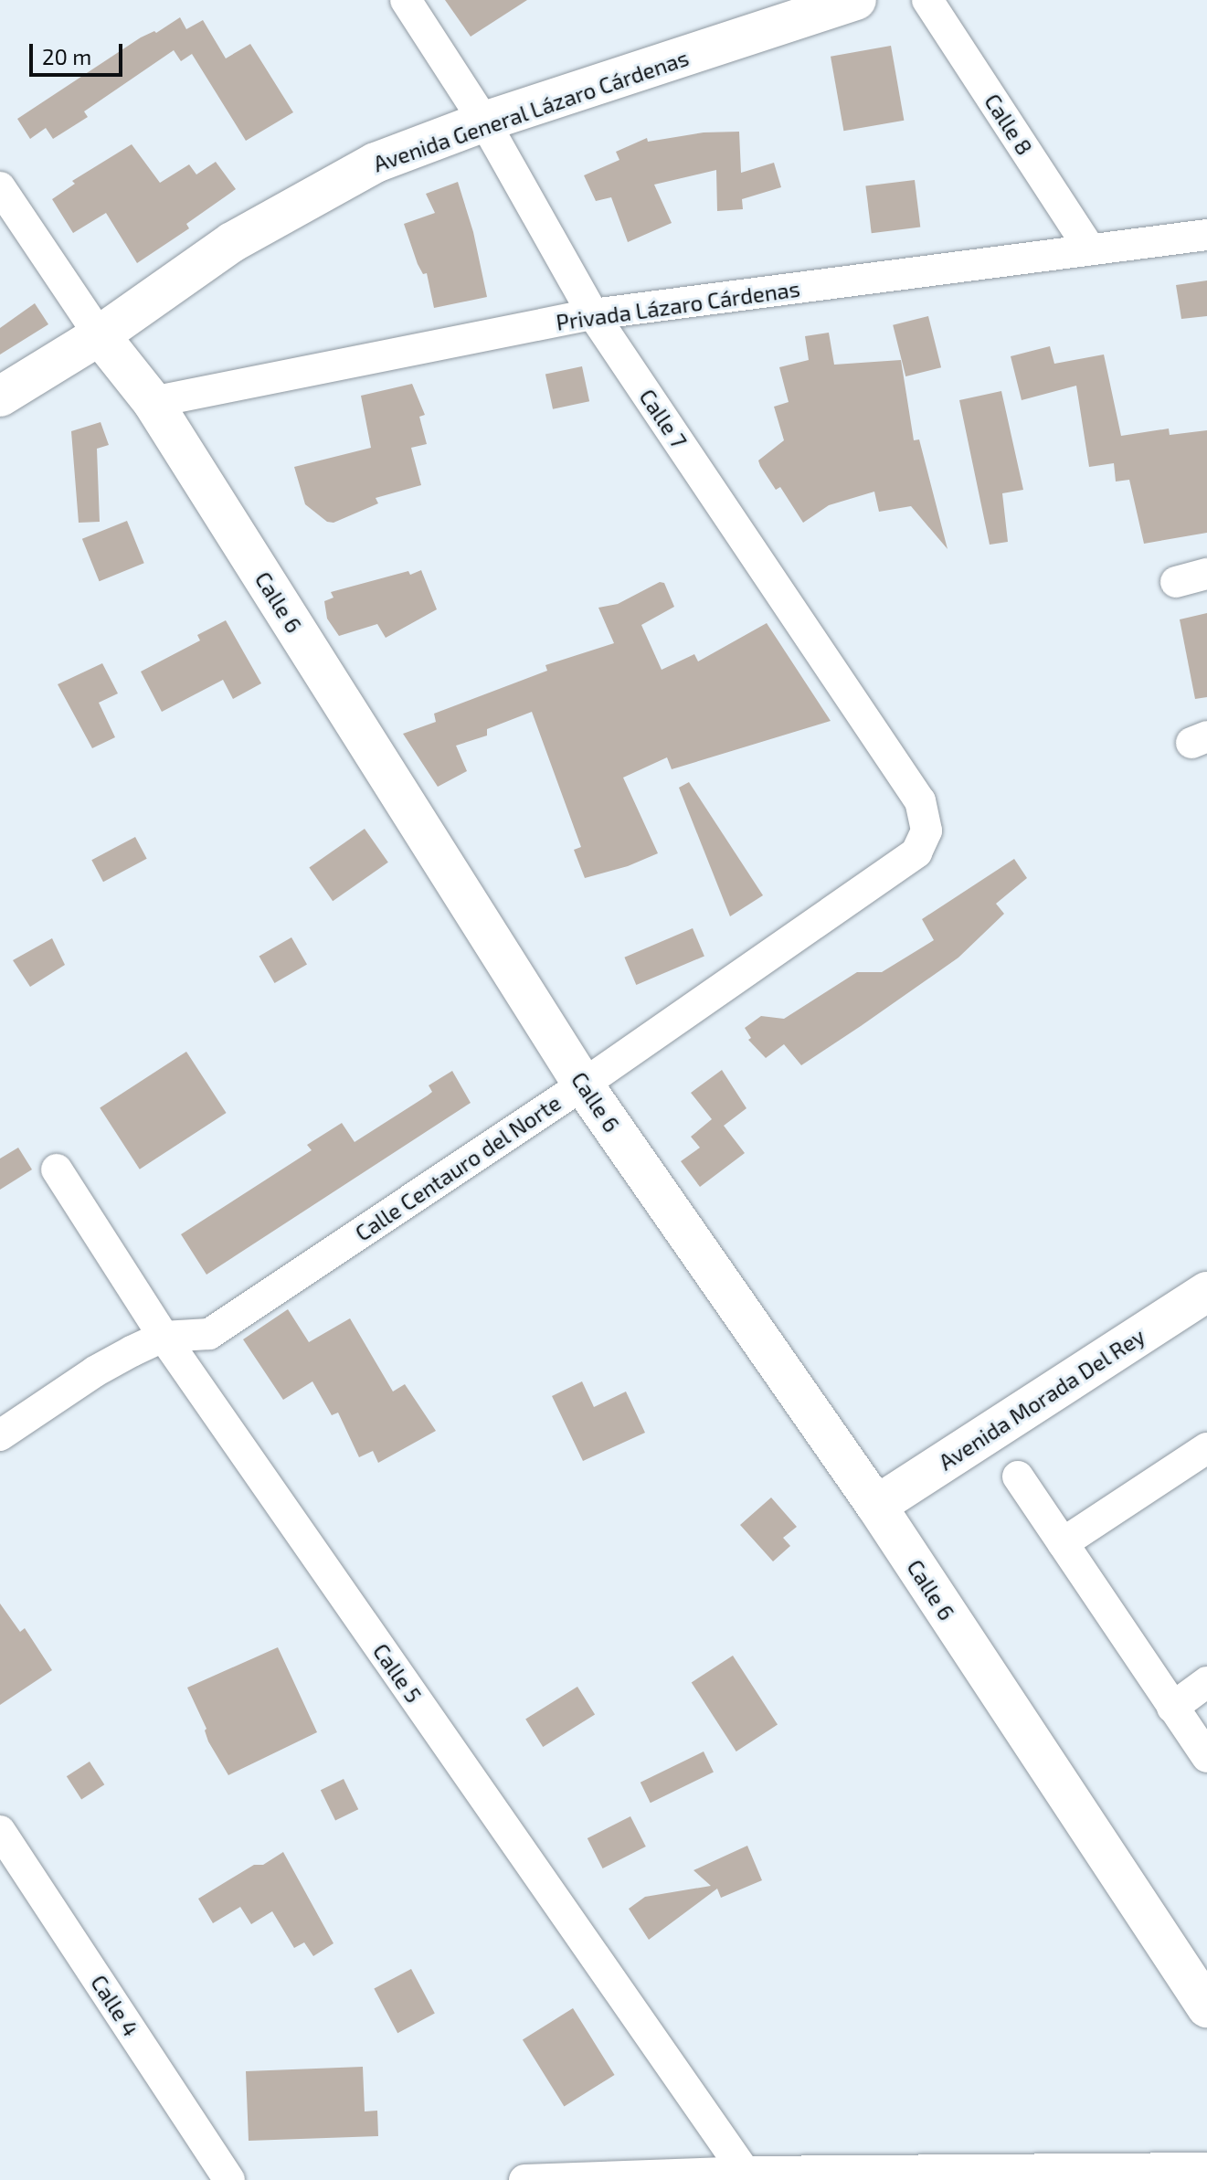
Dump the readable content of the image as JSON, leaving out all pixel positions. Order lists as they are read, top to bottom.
{
  "streets": {
    "street": [
      "Avenida General Lázaro Cárdenas",
      "Calle 8",
      "Privada Lázaro Cárdenas",
      "Calle 7",
      "Calle 6",
      "Calle Centauro del Norte",
      "Avenida Morada Del Rey",
      "Calle 5",
      "Calle 4"
    ]
  },
  "crossings": [
    ["Avenida General Lázaro Cárdenas", "Calle 7"],
    ["Avenida General Lázaro Cárdenas", "Calle 6"],
    ["Calle 8", "Privada Lázaro Cárdenas"],
    ["Privada Lázaro Cárdenas", "Calle 7"],
    ["Privada Lázaro Cárdenas", "Calle 6"],
    ["Calle 7", "Calle Centauro del Norte"],
    ["Calle 6", "Calle Centauro del Norte"],
    ["Calle 6", "Avenida Morada Del Rey"],
    ["Calle Centauro del Norte", "Calle 5"]
  ],
  "scale_bar": "20 m"
}
